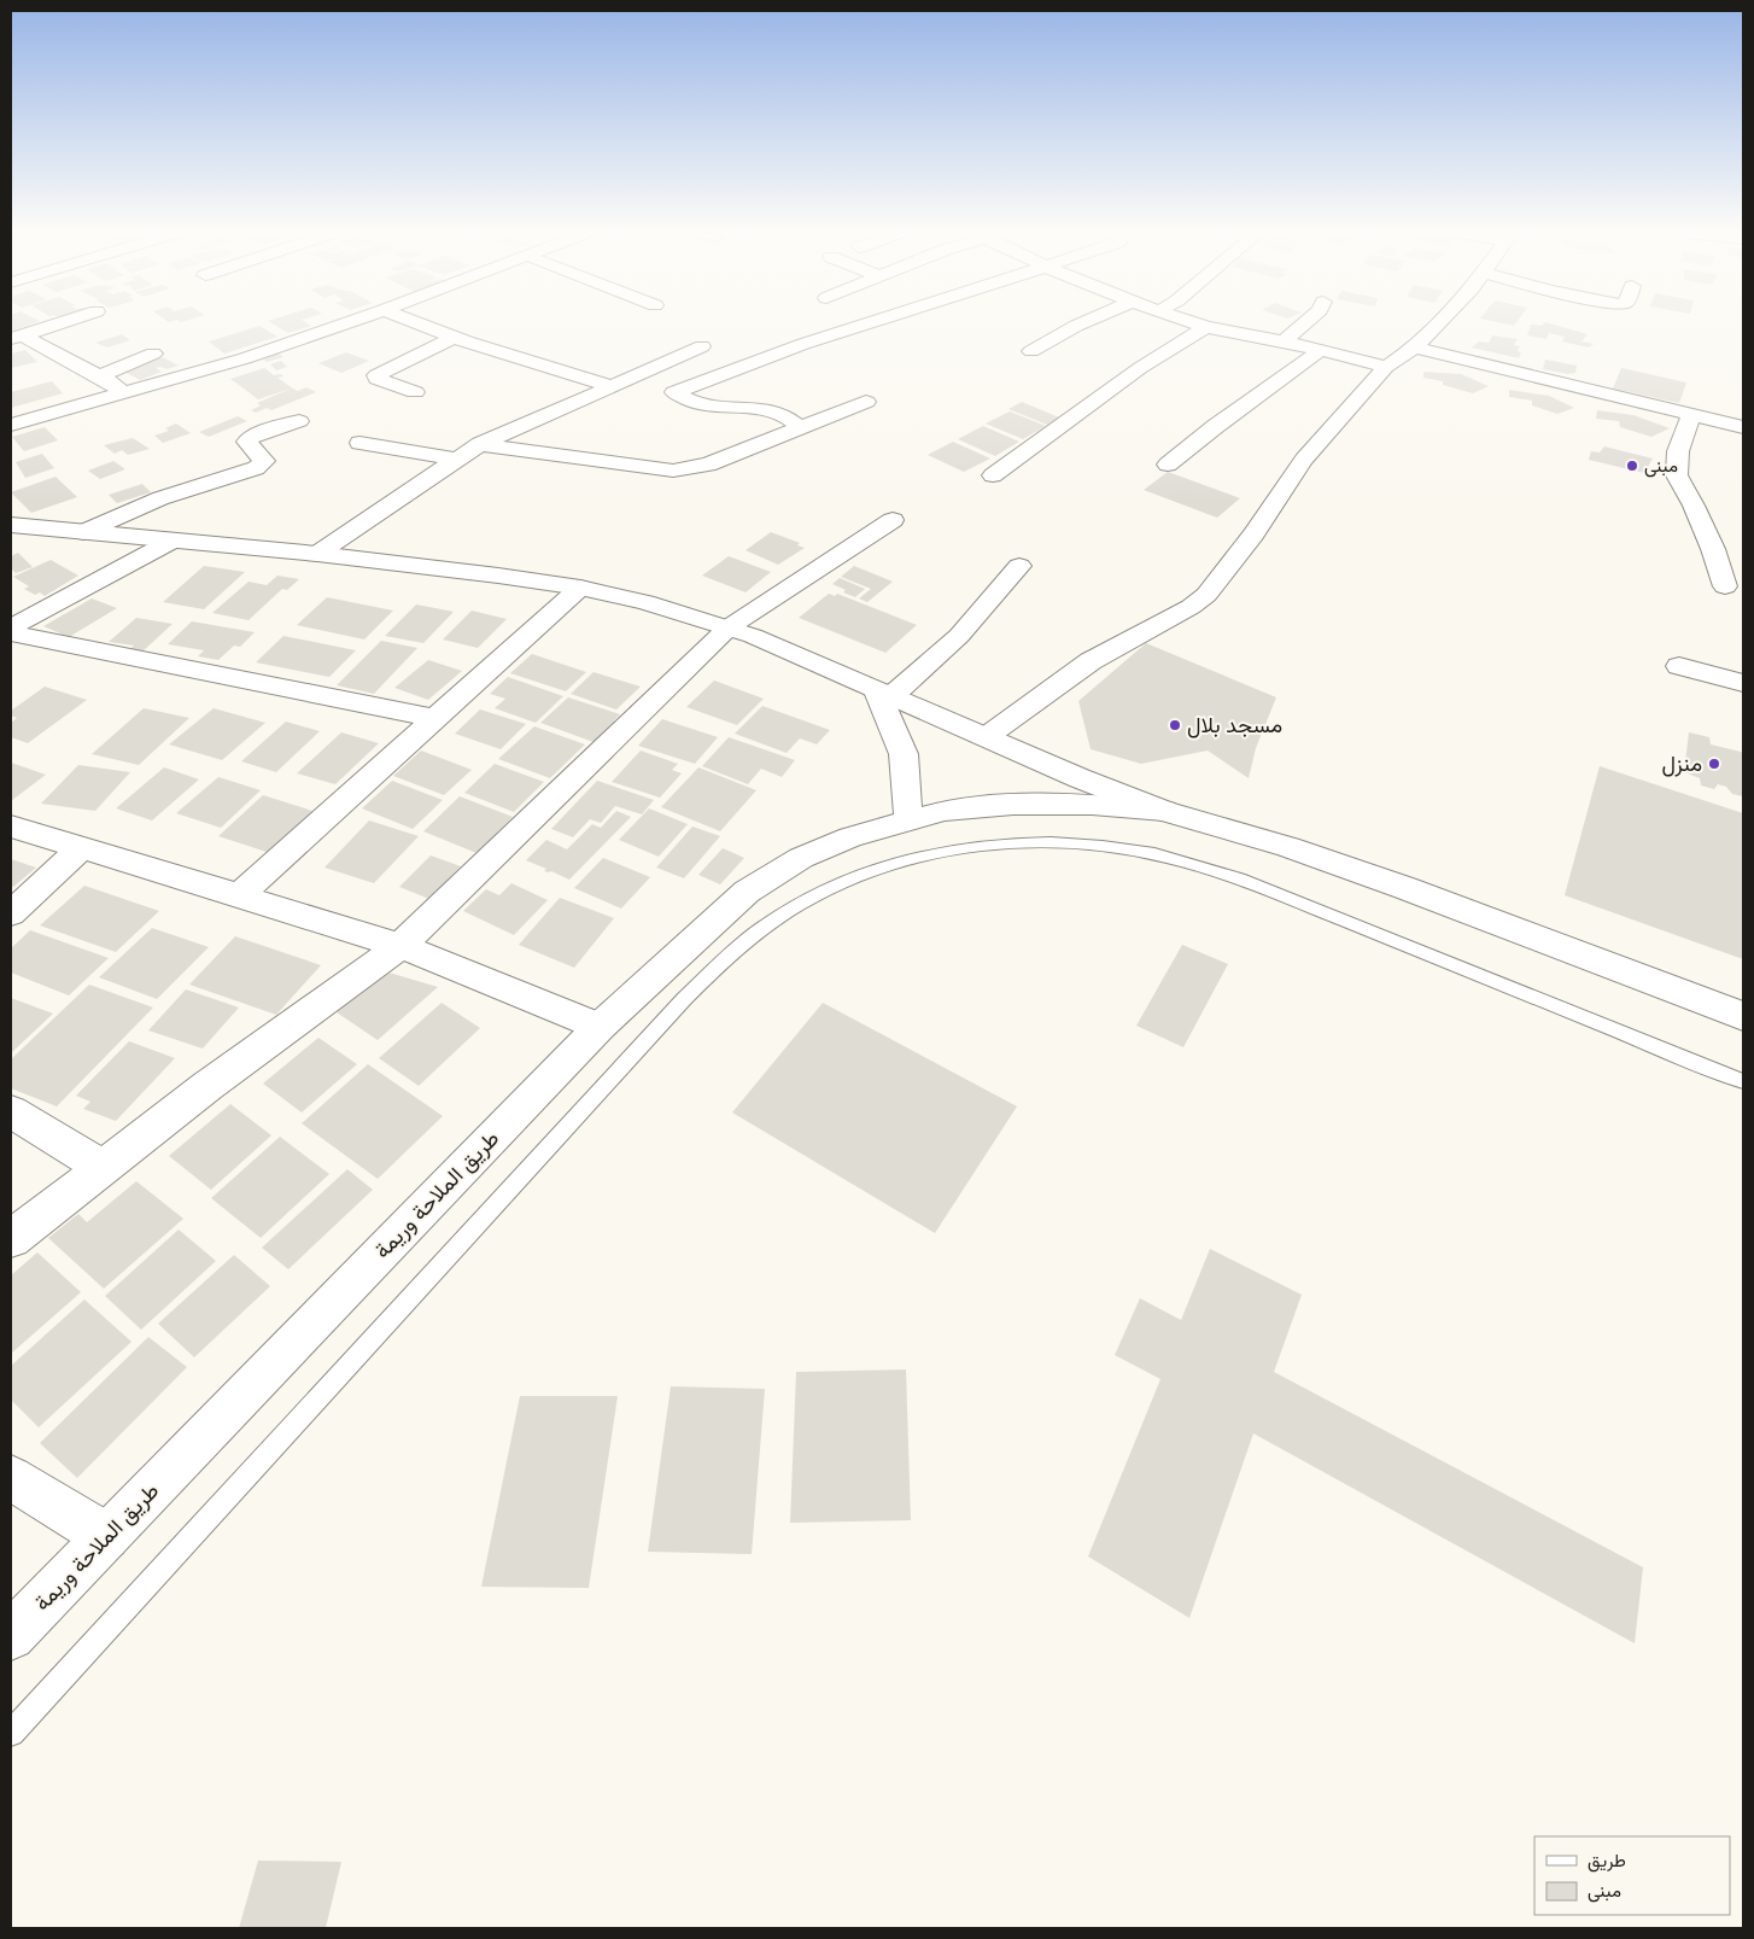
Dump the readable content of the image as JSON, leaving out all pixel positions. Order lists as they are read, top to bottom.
{
  "streets": {
    "street": ["طريق الملاحة وريمة"]
  },
  "places": ["مبنى", "مسجد بلال", "منزل"],
  "legend": ["طريق", "مبنى"]
}
